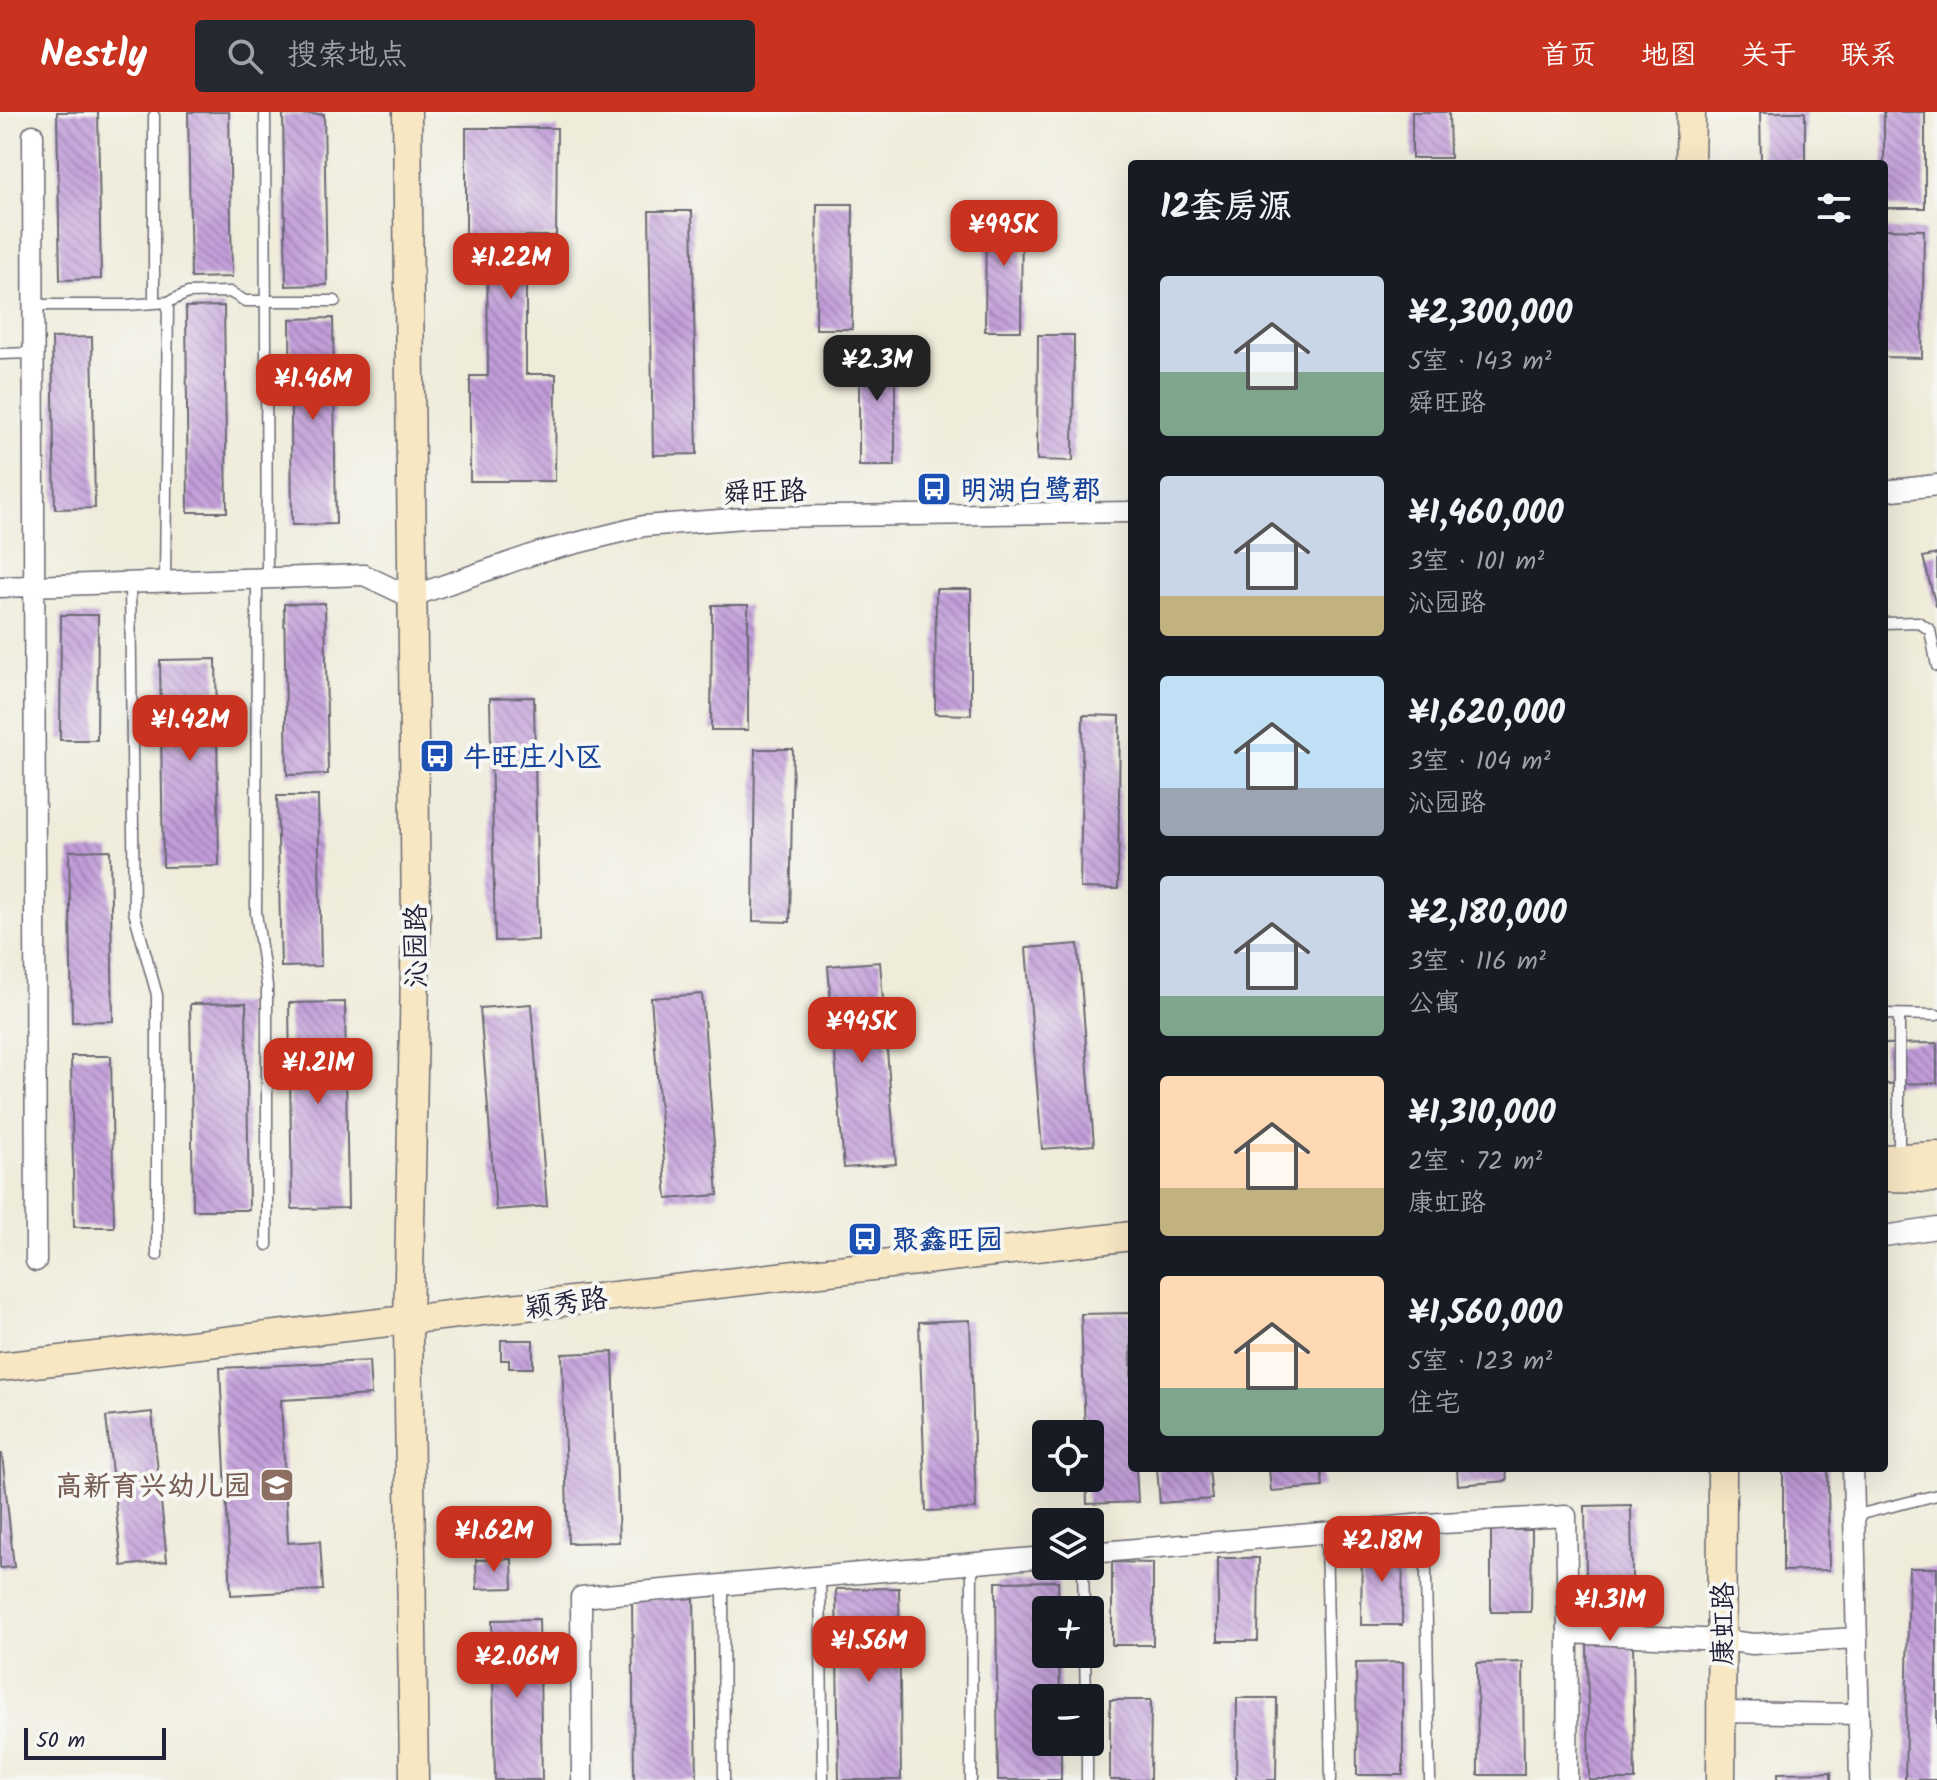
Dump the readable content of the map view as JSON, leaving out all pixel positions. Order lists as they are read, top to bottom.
{
  "streets": {
    "street": [
      "舜旺路",
      "沁园路",
      "颖秀路",
      "康虹路"
    ]
  },
  "crossings": [
    ["舜旺路", "沁园路"],
    ["沁园路", "颖秀路"]
  ],
  "places": {
    "bus stop": ["明湖白鹭郡", "牛旺庄小区", "聚鑫旺园"],
    "school or university": ["高新育兴幼儿园"]
  },
  "scale_bar": "50 m",
  "page": {
    "header": "Nestly",
    "search": "搜索地点",
    "nav": [
      "首页",
      "地图",
      "关于",
      "联系"
    ],
    "heading": "12套房源",
    "price": [
      "¥995K",
      "¥1.22M",
      "¥2.3M",
      "¥1.46M",
      "¥1.42M",
      "¥945K",
      "¥1.21M",
      "¥1.62M",
      "¥2.18M",
      "¥1.31M",
      "¥1.56M",
      "¥2.06M"
    ],
    "list": [
      {
        "name": "¥2,300,000",
        "note": "5室 · 143 m² · 舜旺路"
      },
      {
        "name": "¥1,460,000",
        "note": "3室 · 101 m² · 沁园路"
      },
      {
        "name": "¥1,620,000",
        "note": "3室 · 104 m² · 沁园路"
      },
      {
        "name": "¥2,180,000",
        "note": "3室 · 116 m² · 公寓"
      },
      {
        "name": "¥1,310,000",
        "note": "2室 · 72 m² · 康虹路"
      },
      {
        "name": "¥1,560,000",
        "note": "5室 · 123 m² · 住宅"
      }
    ],
    "map_buttons": ["+", "−"],
    "scale": "50 m"
  }
}
